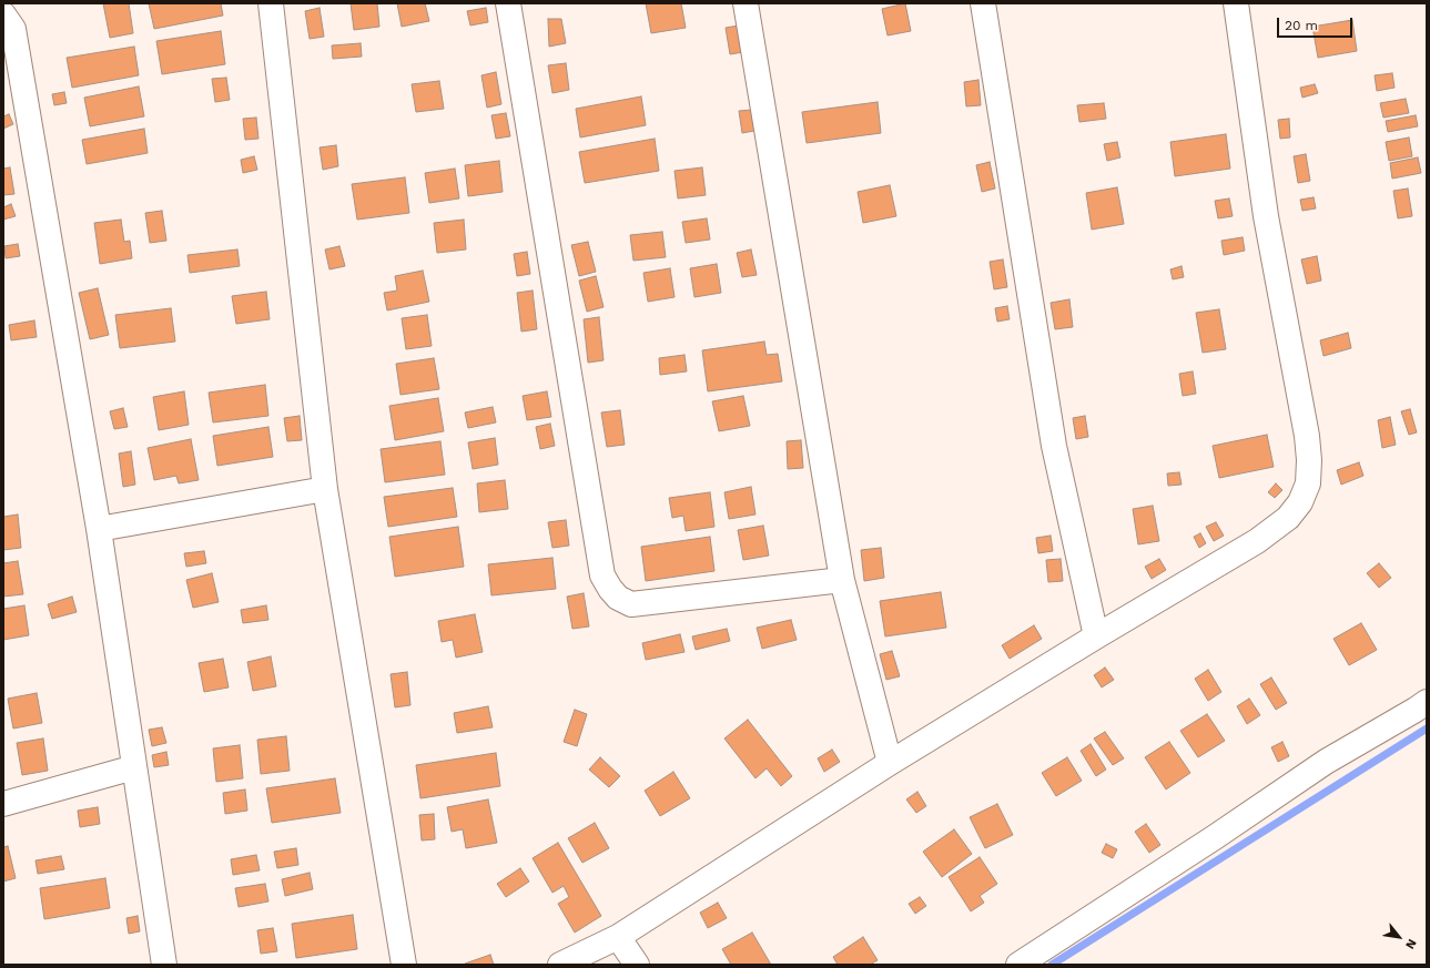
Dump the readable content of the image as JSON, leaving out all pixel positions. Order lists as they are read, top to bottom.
{
  "scale_bar": "20 m",
  "north": "bottom right"
}
